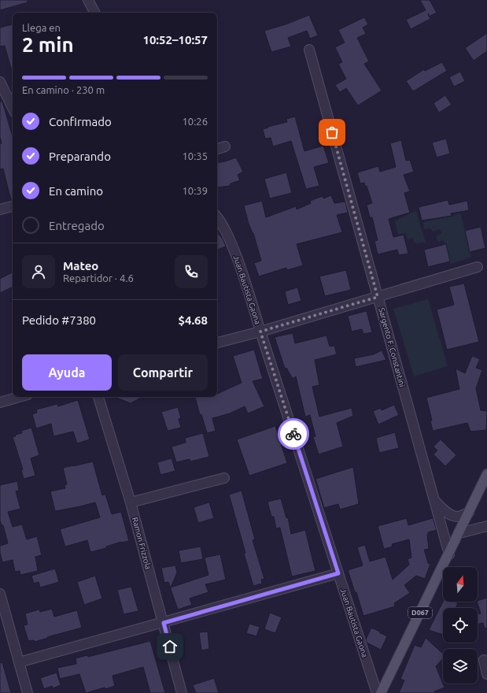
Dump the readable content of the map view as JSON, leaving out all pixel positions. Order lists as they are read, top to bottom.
{
  "streets": {
    "main road": ["D067"],
    "street": ["Juan Bautista Gaona", "Sargento F. Constantini", "Ramon Frizzola"]
  },
  "crossings": [
    ["Sargento F. Constantini", "D067"]
  ],
  "north": "top",
  "page": {
    "heading": ["2 min", "Llega en", "10:52–10:57"],
    "panel": [
      "Mateo",
      "Repartidor · 4.6",
      "Pedido #7380",
      "$4.68"
    ],
    "bar": "En camino · 230 m",
    "list": [
      ["Confirmado", "10:26"],
      ["Preparando", "10:35"],
      ["En camino", "10:39"],
      "Entregado"
    ],
    "buttons": ["Ayuda", "Compartir"]
  }
}
